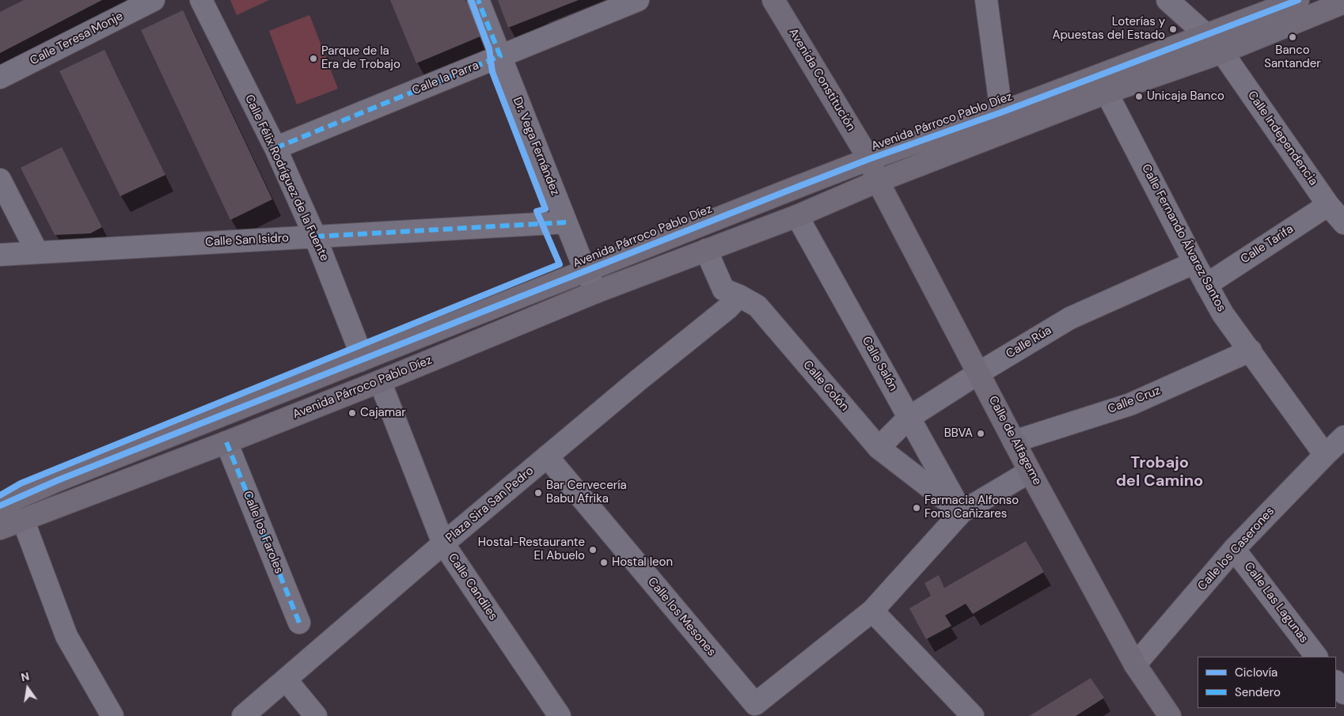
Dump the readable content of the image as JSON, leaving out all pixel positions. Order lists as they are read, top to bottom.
{
  "streets": {
    "main road": ["Avenida Constitución", "Avenida Párroco Pablo Díez", "Calle de Alfageme"],
    "street": [
      "Calle Teresa Monje",
      "Calle la Parra",
      "Calle Independencia",
      "Dr. Vega Fernández",
      "Calle Félix Rodríguez de la Fuente",
      "Calle Fernando Álvarez Santos",
      "Calle San Isidro",
      "Calle Tarifa",
      "Calle Rúa",
      "Calle Salón",
      "Calle Colón",
      "Calle Cruz",
      "Plaza Sira San Pedro",
      "Calle los Faroles",
      "Calle los Caserones",
      "Calle Candiles",
      "Calle Las Lagunas",
      "Calle los Mesones"
    ]
  },
  "crossings": [
    ["Calle la Parra", "Dr. Vega Fernández"],
    ["Calle la Parra", "Calle Félix Rodríguez de la Fuente"],
    ["Avenida Constitución", "Avenida Párroco Pablo Díez"],
    ["Avenida Constitución", "Calle de Alfageme"],
    ["Avenida Párroco Pablo Díez", "Calle Independencia"],
    ["Avenida Párroco Pablo Díez", "Dr. Vega Fernández"],
    ["Avenida Párroco Pablo Díez", "Calle Félix Rodríguez de la Fuente"],
    ["Avenida Párroco Pablo Díez", "Calle Fernando Álvarez Santos"],
    ["Avenida Párroco Pablo Díez", "Calle Salón"],
    ["Avenida Párroco Pablo Díez", "Calle Colón"],
    ["Avenida Párroco Pablo Díez", "Calle de Alfageme"],
    ["Avenida Párroco Pablo Díez", "Calle los Faroles"],
    ["Avenida Párroco Pablo Díez", "Calle Candiles"],
    ["Calle Independencia", "Calle Tarifa"],
    ["Dr. Vega Fernández", "Calle San Isidro"],
    ["Calle Félix Rodríguez de la Fuente", "Calle San Isidro"],
    ["Calle Fernando Álvarez Santos", "Calle Tarifa"],
    ["Calle Fernando Álvarez Santos", "Calle Rúa"],
    ["Calle Fernando Álvarez Santos", "Calle Cruz"],
    ["Calle Fernando Álvarez Santos", "Calle los Caserones"],
    ["Calle Rúa", "Calle Salón"],
    ["Calle Rúa", "Calle Colón"],
    ["Calle Rúa", "Calle de Alfageme"],
    ["Calle Salón", "Calle Colón"],
    ["Calle Colón", "Plaza Sira San Pedro"],
    ["Calle Cruz", "Calle de Alfageme"],
    ["Calle de Alfageme", "Calle los Caserones"],
    ["Plaza Sira San Pedro", "Calle Candiles"],
    ["Plaza Sira San Pedro", "Calle los Mesones"],
    ["Calle los Caserones", "Calle Las Lagunas"]
  ],
  "districts": ["Trobajo del Camino"],
  "places": [
    "Loterías y Apuestas del Estado",
    "Banco Santander",
    "Parque de la Era de Trobajo",
    "Unicaja Banco",
    "Cajamar",
    "BBVA",
    "Bar Cervecería Babu Afrika",
    "Farmacia Alfonso Fons Cañizares",
    "Hostal-Restaurante El Abuelo",
    "Hostal leon"
  ],
  "legend": ["Ciclovía", "Sendero"],
  "north": "top"
}
